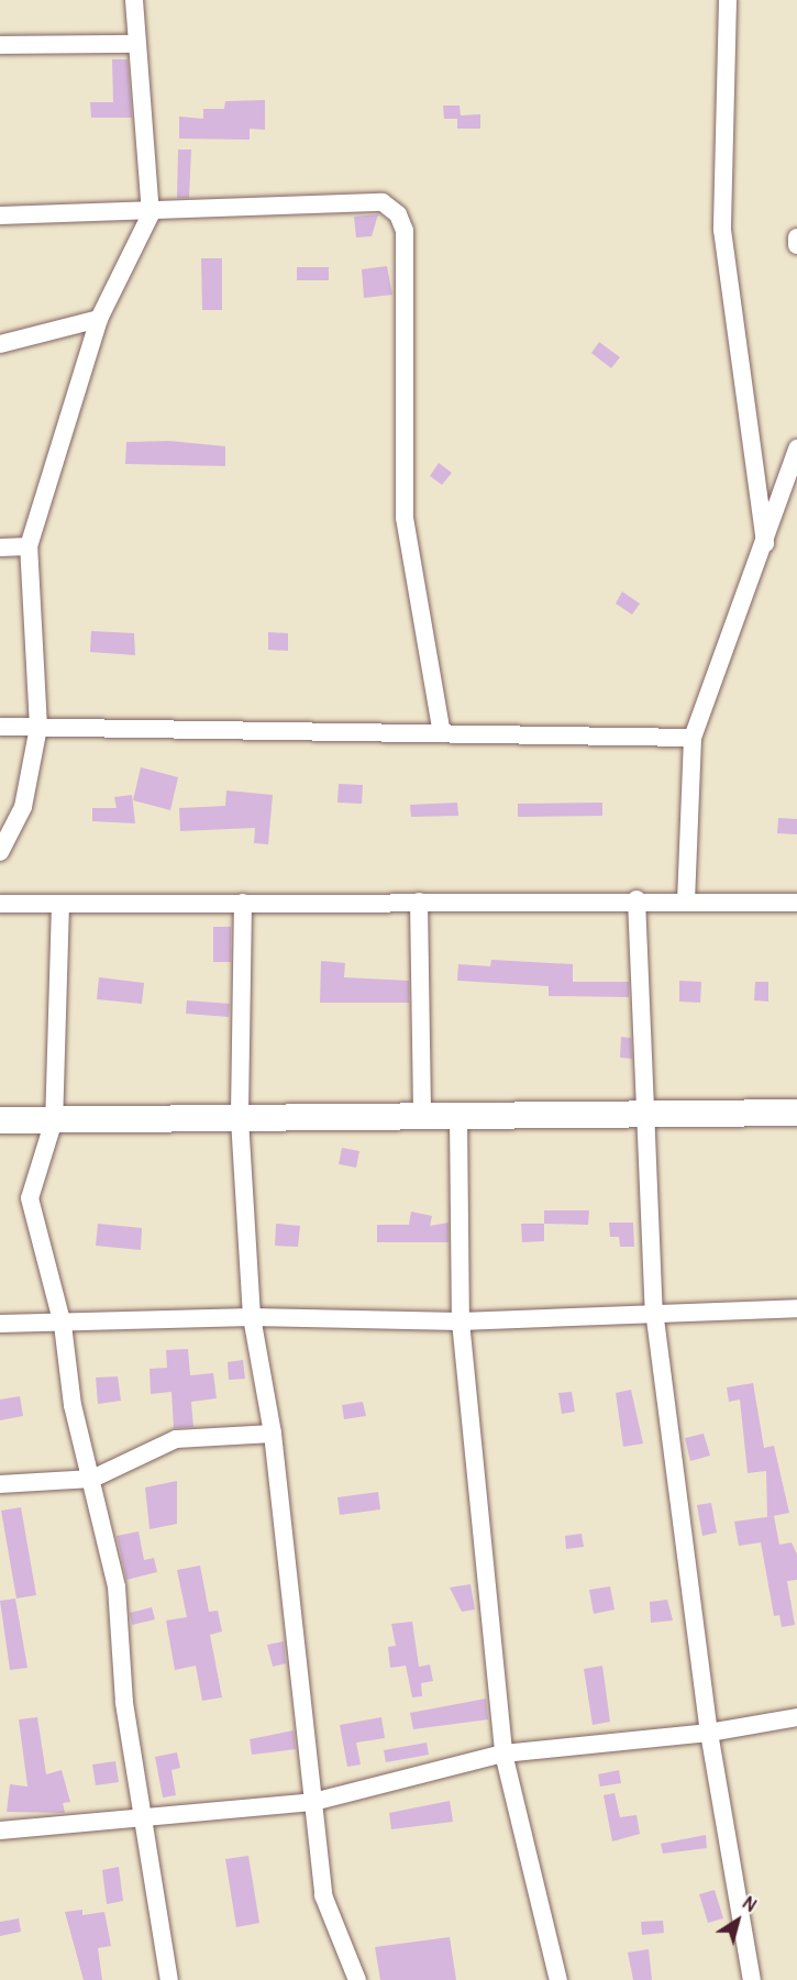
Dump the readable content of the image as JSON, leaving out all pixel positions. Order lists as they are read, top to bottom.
{
  "north": "top right"
}
